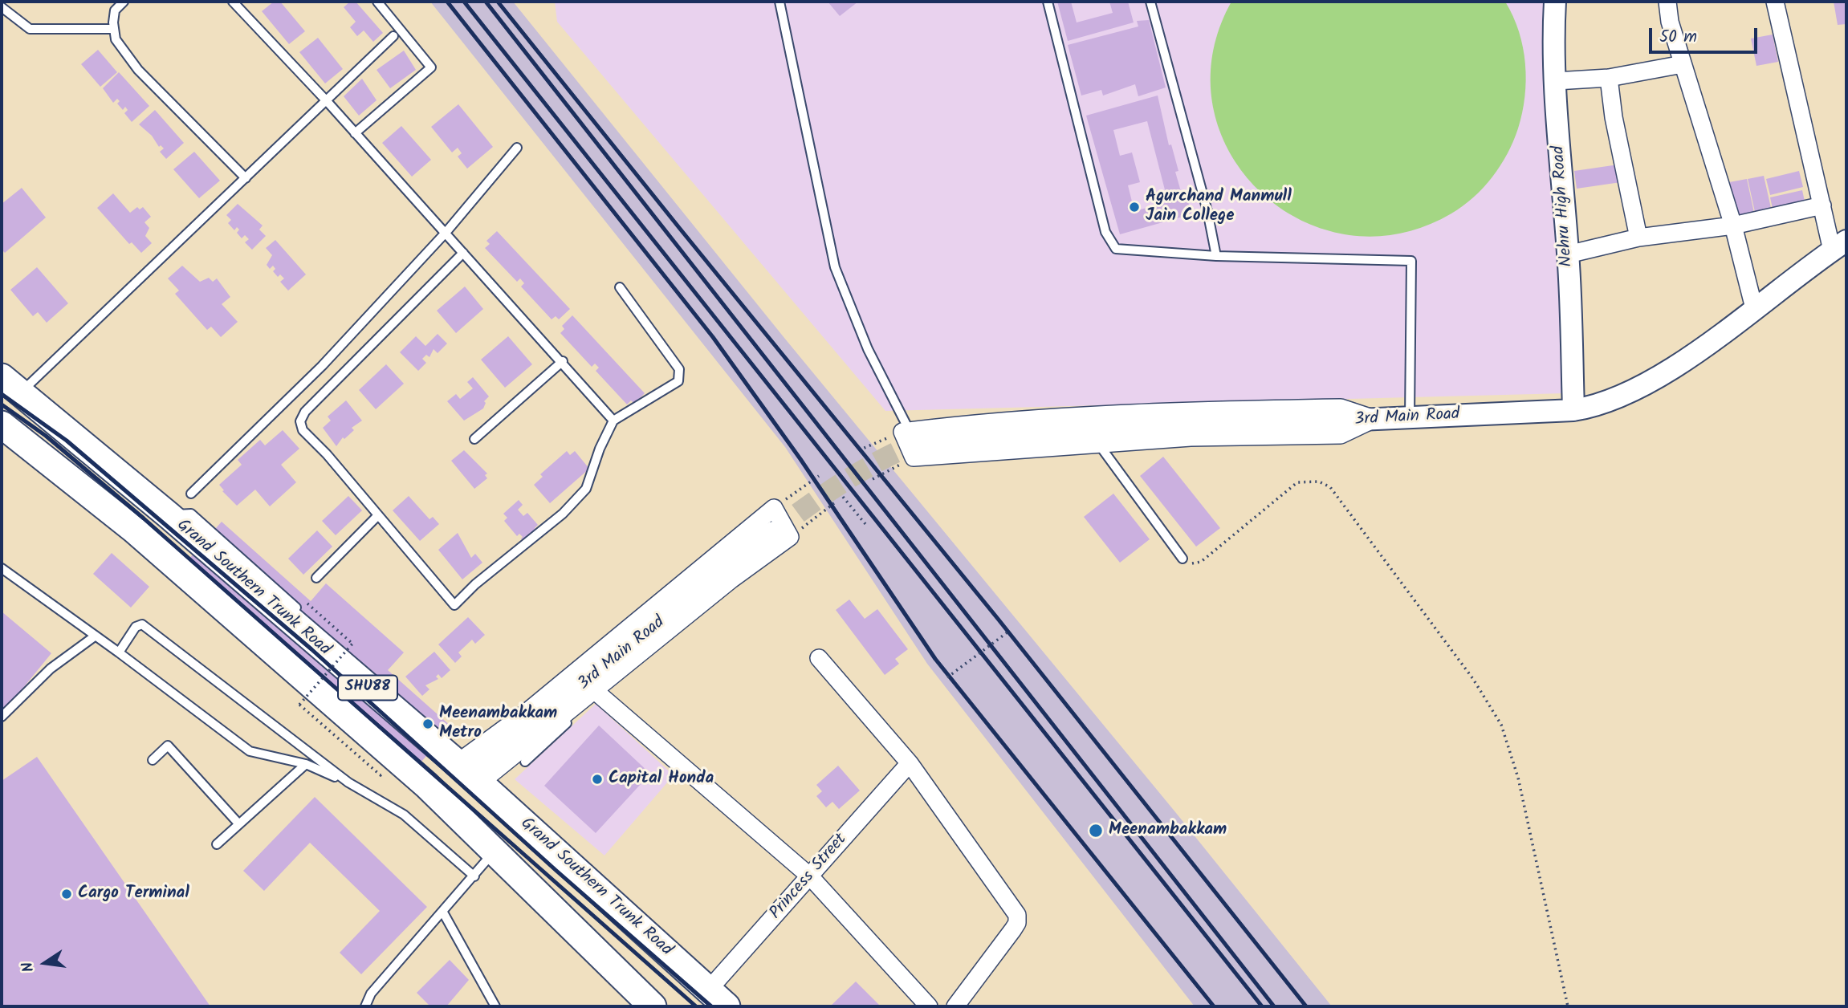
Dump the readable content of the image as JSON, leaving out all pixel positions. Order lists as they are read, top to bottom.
{
  "streets": {
    "main road": ["Grand Southern Trunk Road", "SHU88"],
    "street": ["Nehru High Road", "3rd Main Road", "Princess Street"]
  },
  "crossings": [
    ["Nehru High Road", "3rd Main Road"],
    ["3rd Main Road", "Grand Southern Trunk Road"],
    ["Grand Southern Trunk Road", "Princess Street"]
  ],
  "places": [
    "Agurchand Manmull Jain College",
    "Meenambakkam Metro",
    "Capital Honda",
    "Meenambakkam",
    "Cargo Terminal"
  ],
  "scale_bar": "50 m",
  "north": "left"
}
